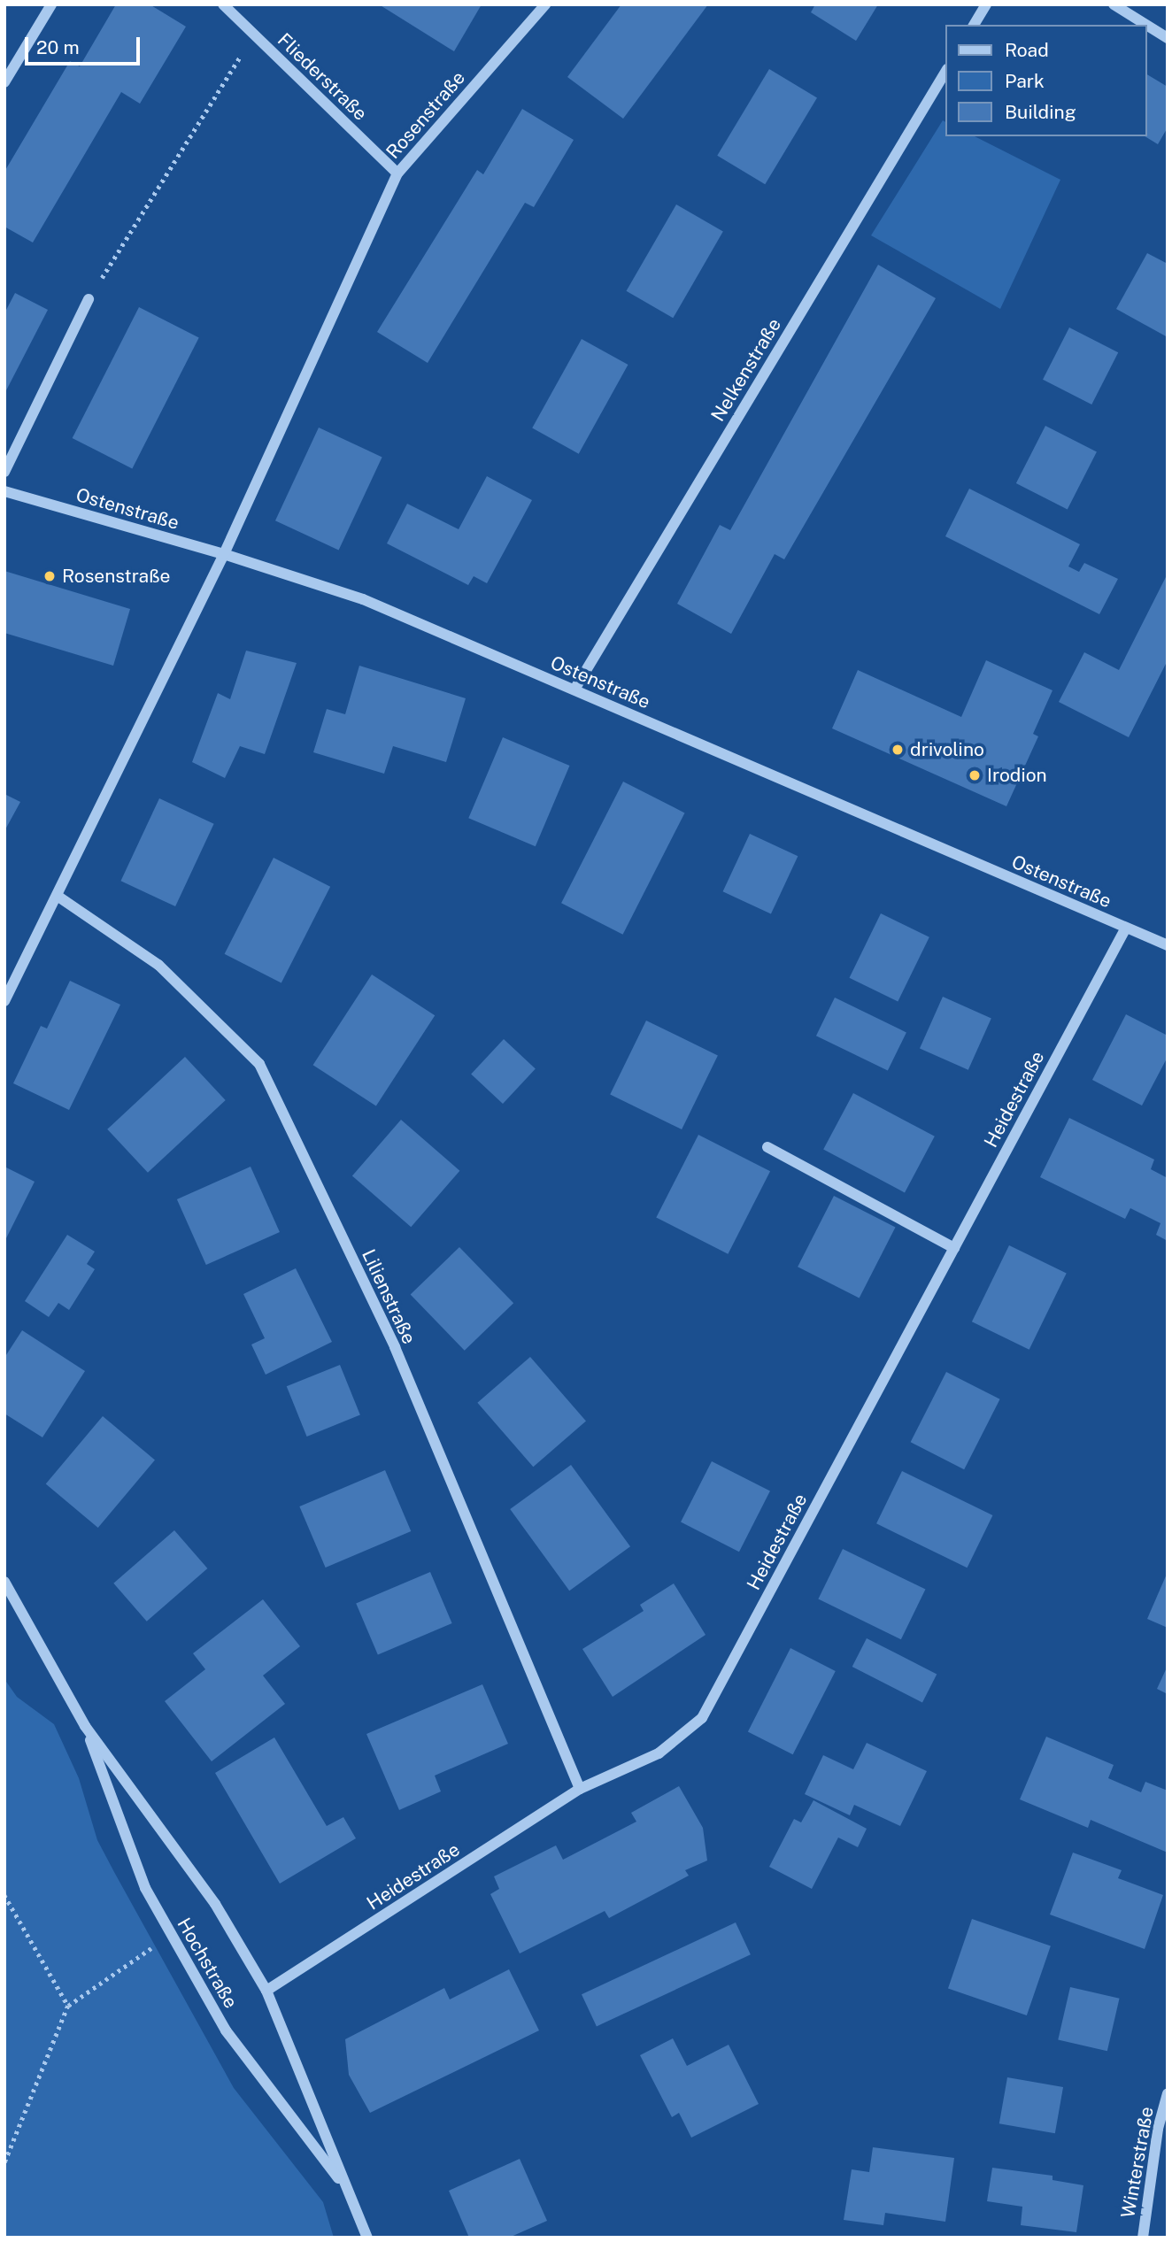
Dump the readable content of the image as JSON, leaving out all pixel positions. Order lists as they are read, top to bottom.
{
  "streets": {
    "street": [
      "Fliederstraße",
      "Rosenstraße",
      "Nelkenstraße",
      "Ostenstraße",
      "Heidestraße",
      "Lilienstraße",
      "Hochstraße",
      "Winterstraße"
    ]
  },
  "crossings": [
    ["Fliederstraße", "Rosenstraße"],
    ["Rosenstraße", "Ostenstraße"],
    ["Rosenstraße", "Lilienstraße"],
    ["Nelkenstraße", "Ostenstraße"],
    ["Ostenstraße", "Heidestraße"],
    ["Heidestraße", "Lilienstraße"],
    ["Heidestraße", "Hochstraße"]
  ],
  "places": ["Rosenstraße", "drivolino", "Irodion"],
  "legend": ["Road", "Park", "Building"],
  "scale_bar": "20 m"
}
